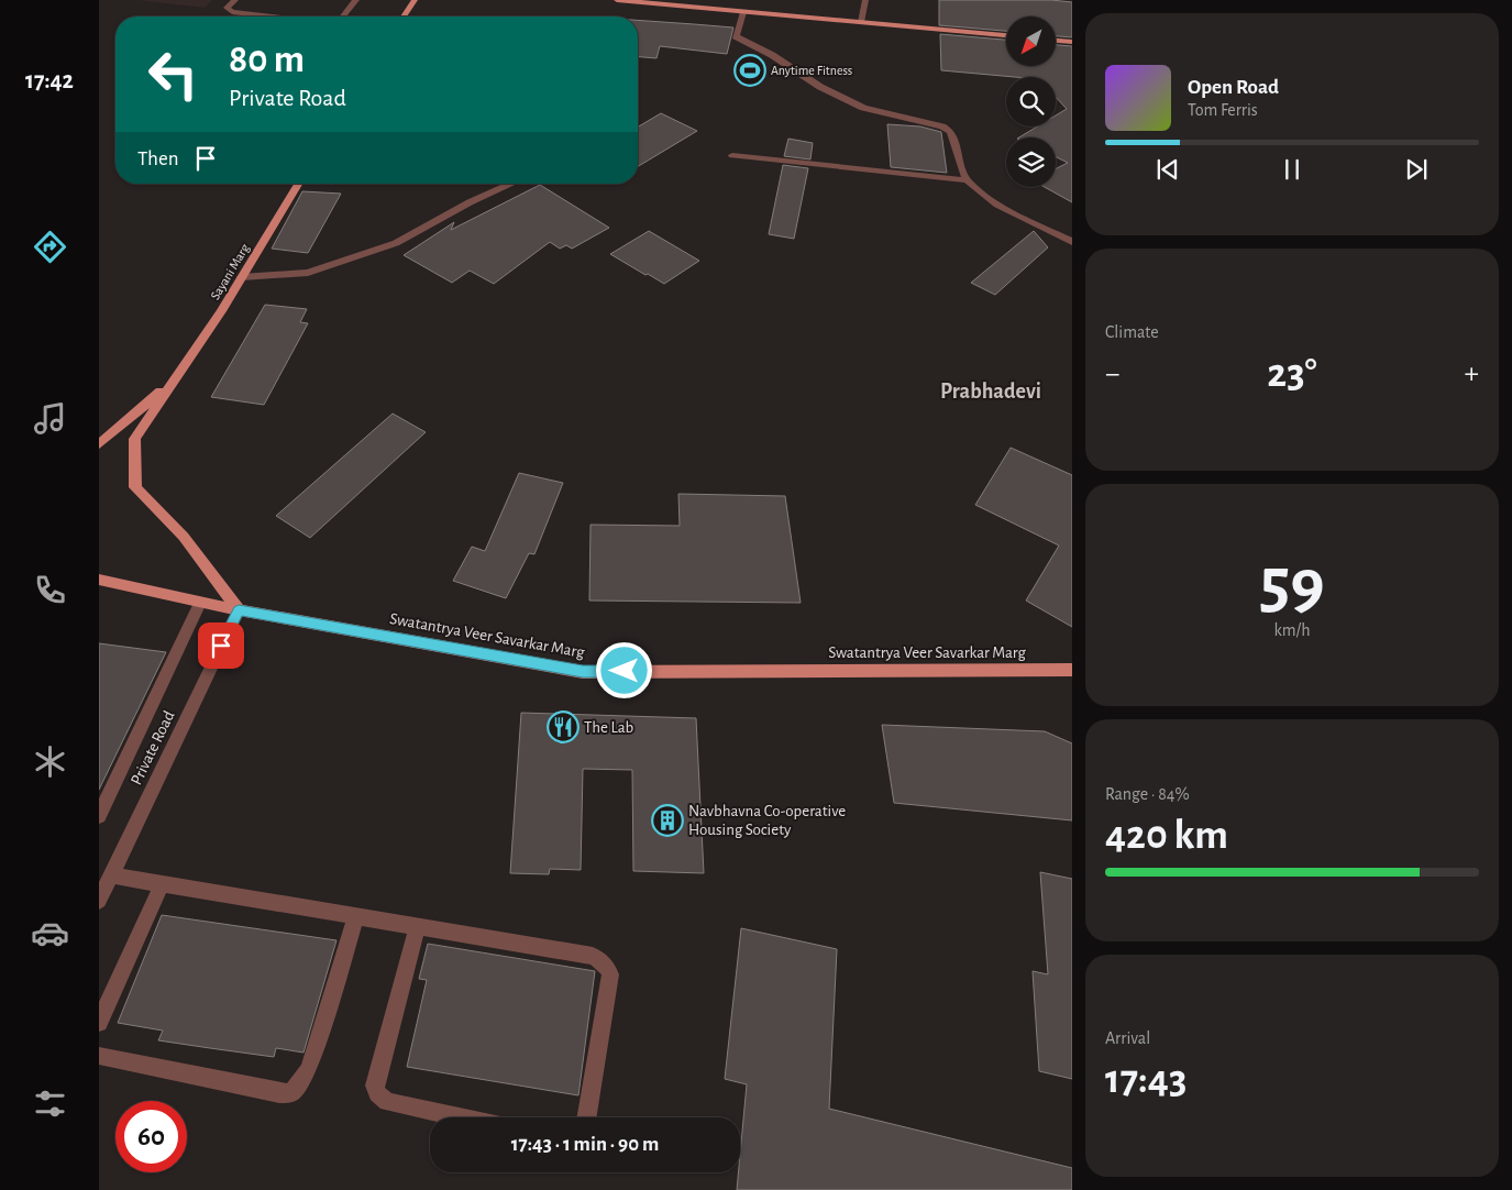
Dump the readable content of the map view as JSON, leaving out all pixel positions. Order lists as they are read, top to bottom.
{
  "streets": {
    "main road": ["Sayani Marg", "Swatantrya Veer Savarkar Marg"],
    "street": ["Private Road"]
  },
  "crossings": [
    ["Swatantrya Veer Savarkar Marg", "Private Road"]
  ],
  "districts": ["Prabhadevi"],
  "places": {
    "sports": ["Anytime Fitness"],
    "restaurant": ["The Lab"],
    "building": ["Navbhavna Co-operative Housing Society"]
  },
  "north": "bottom left",
  "page": {
    "tabs": "17:42",
    "turn": ["80 m", "Private Road"],
    "song": ["Open Road", "Tom Ferris"],
    "then": "Then",
    "tile": [
      "Climate",
      ["59", "km/h"],
      ["Range · 84%", "420 km"],
      ["Arrival", "17:43"]
    ],
    "heat": ["−", "23°", "+"],
    "limit": "60",
    "trip": "17:43 · 1 min · 90 m"
  }
}
